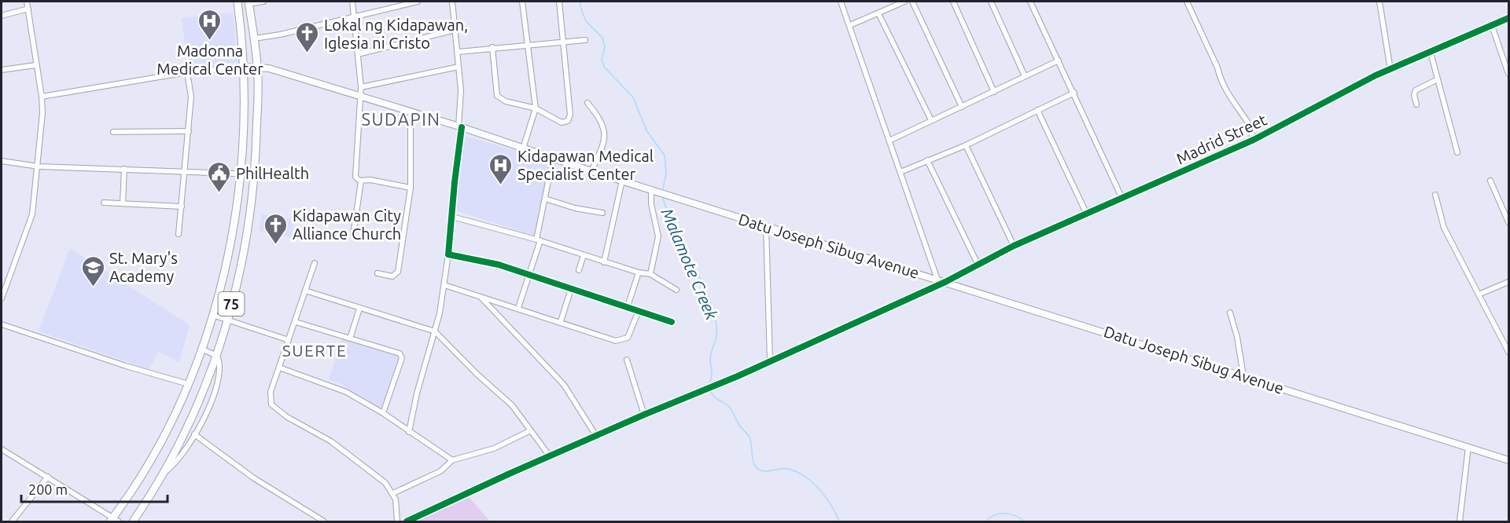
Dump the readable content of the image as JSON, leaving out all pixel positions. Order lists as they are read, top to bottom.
{
  "streets": {
    "highway": ["75"],
    "main road": ["Datu Joseph Sibug Avenue"],
    "street": ["Madrid Street"]
  },
  "crossings": [
    ["Madrid Street", "Datu Joseph Sibug Avenue"],
    ["Datu Joseph Sibug Avenue", "75"]
  ],
  "districts": ["SUDAPIN", "SUERTE"],
  "water": ["Malamote Creek"],
  "places": {
    "hospital": ["Madonna Medical Center", "Kidapawan Medical Specialist Center"],
    "church": ["Lokal ng Kidapawan, Iglesia ni Cristo", "Kidapawan City Alliance Church"],
    "public building": ["PhilHealth"],
    "school or university": ["St. Mary's Academy"]
  },
  "scale_bar": "200 m"
}
